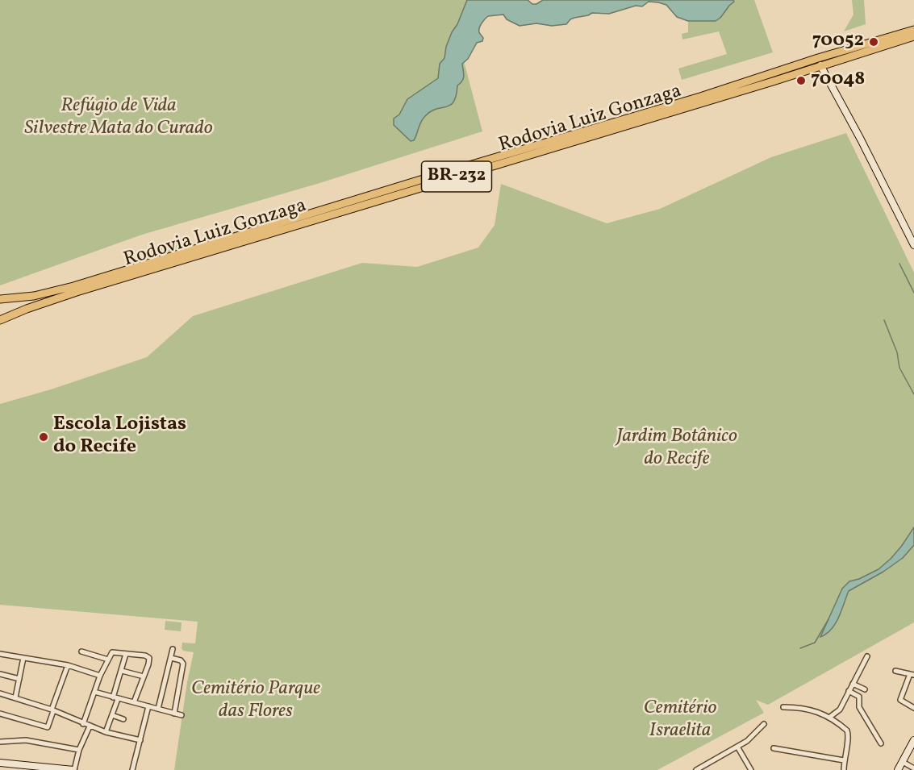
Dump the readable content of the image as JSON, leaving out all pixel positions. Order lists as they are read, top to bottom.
{
  "streets": {
    "highway": ["Rodovia Luiz Gonzaga", "BR-232"]
  },
  "parks": [
    "Refúgio de Vida Silvestre Mata do Curado",
    "Jardim Botânico do Recife",
    "Cemitério Parque das Flores",
    "Cemitério Israelita"
  ],
  "places": ["70052", "70048", "Escola Lojistas do Recife"]
}
